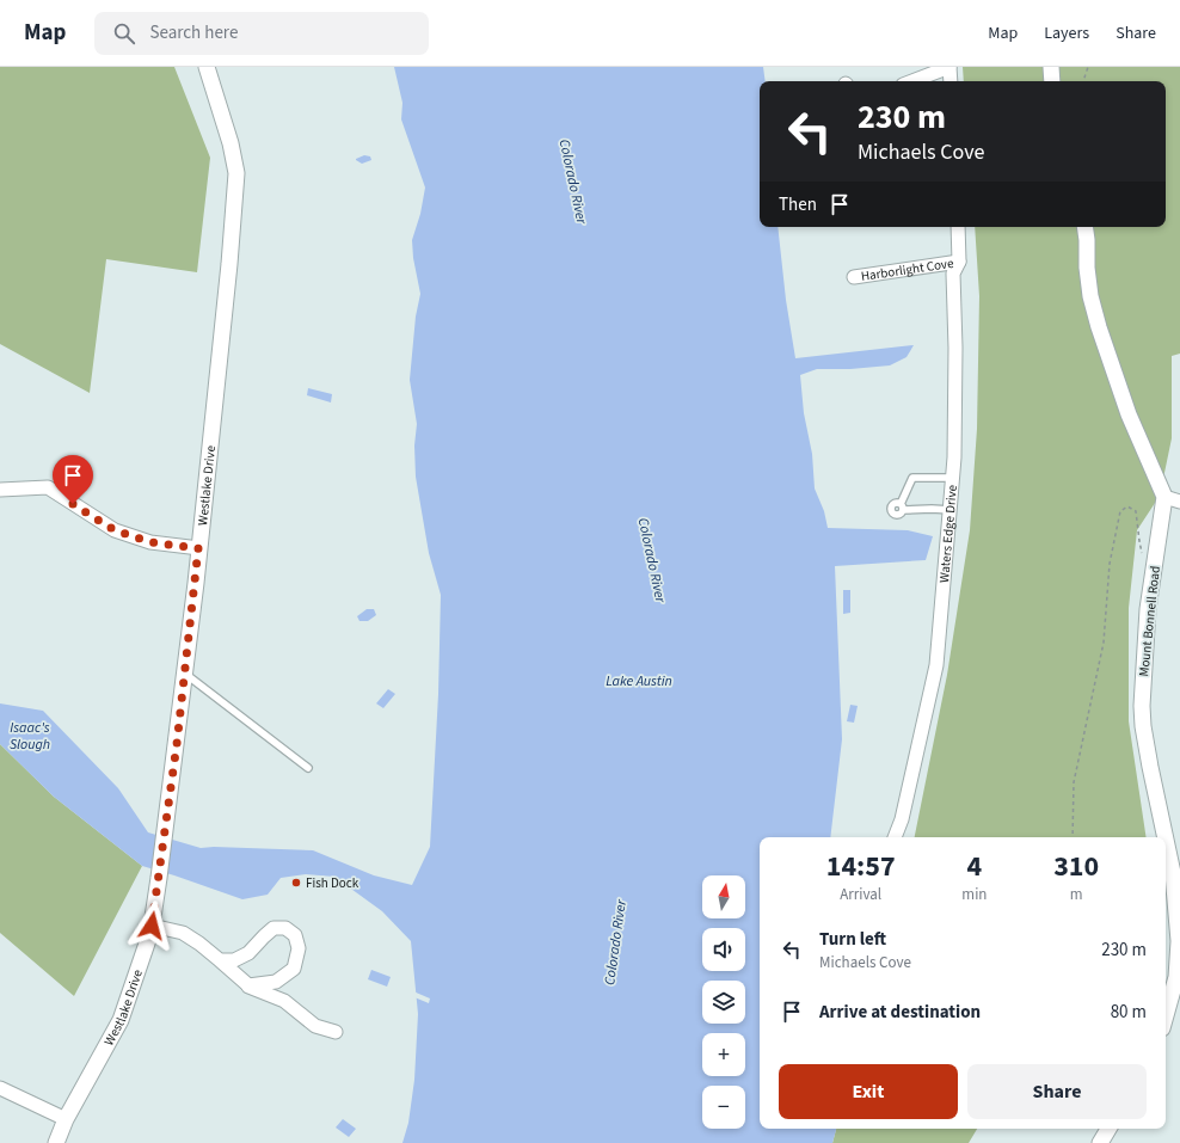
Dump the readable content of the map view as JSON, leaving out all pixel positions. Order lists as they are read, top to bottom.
{
  "streets": {
    "street": [
      "Harborlight Cove",
      "Westlake Drive",
      "Waters Edge Drive",
      "Mount Bonnell Road"
    ]
  },
  "crossings": [
    ["Harborlight Cove", "Waters Edge Drive"]
  ],
  "water": ["Colorado River", "Lake Austin", "Isaac's Slough"],
  "places": ["Fish Dock"],
  "north": "top",
  "page": {
    "header": "Map",
    "search": "Search here",
    "nav": ["Map", "Layers", "Share"],
    "turn": ["230 m", "Michaels Cove"],
    "then": "Then",
    "eta": [
      "14:57",
      "Arrival",
      "4",
      "min",
      "310",
      "m"
    ],
    "map_buttons": ["+", "−"],
    "list": [
      {
        "name": "Turn left",
        "note": "Michaels Cove",
        "value": "230 m"
      },
      {
        "name": "Arrive at destination",
        "value": "80 m"
      }
    ],
    "buttons": ["Exit", "Share"]
  }
}
